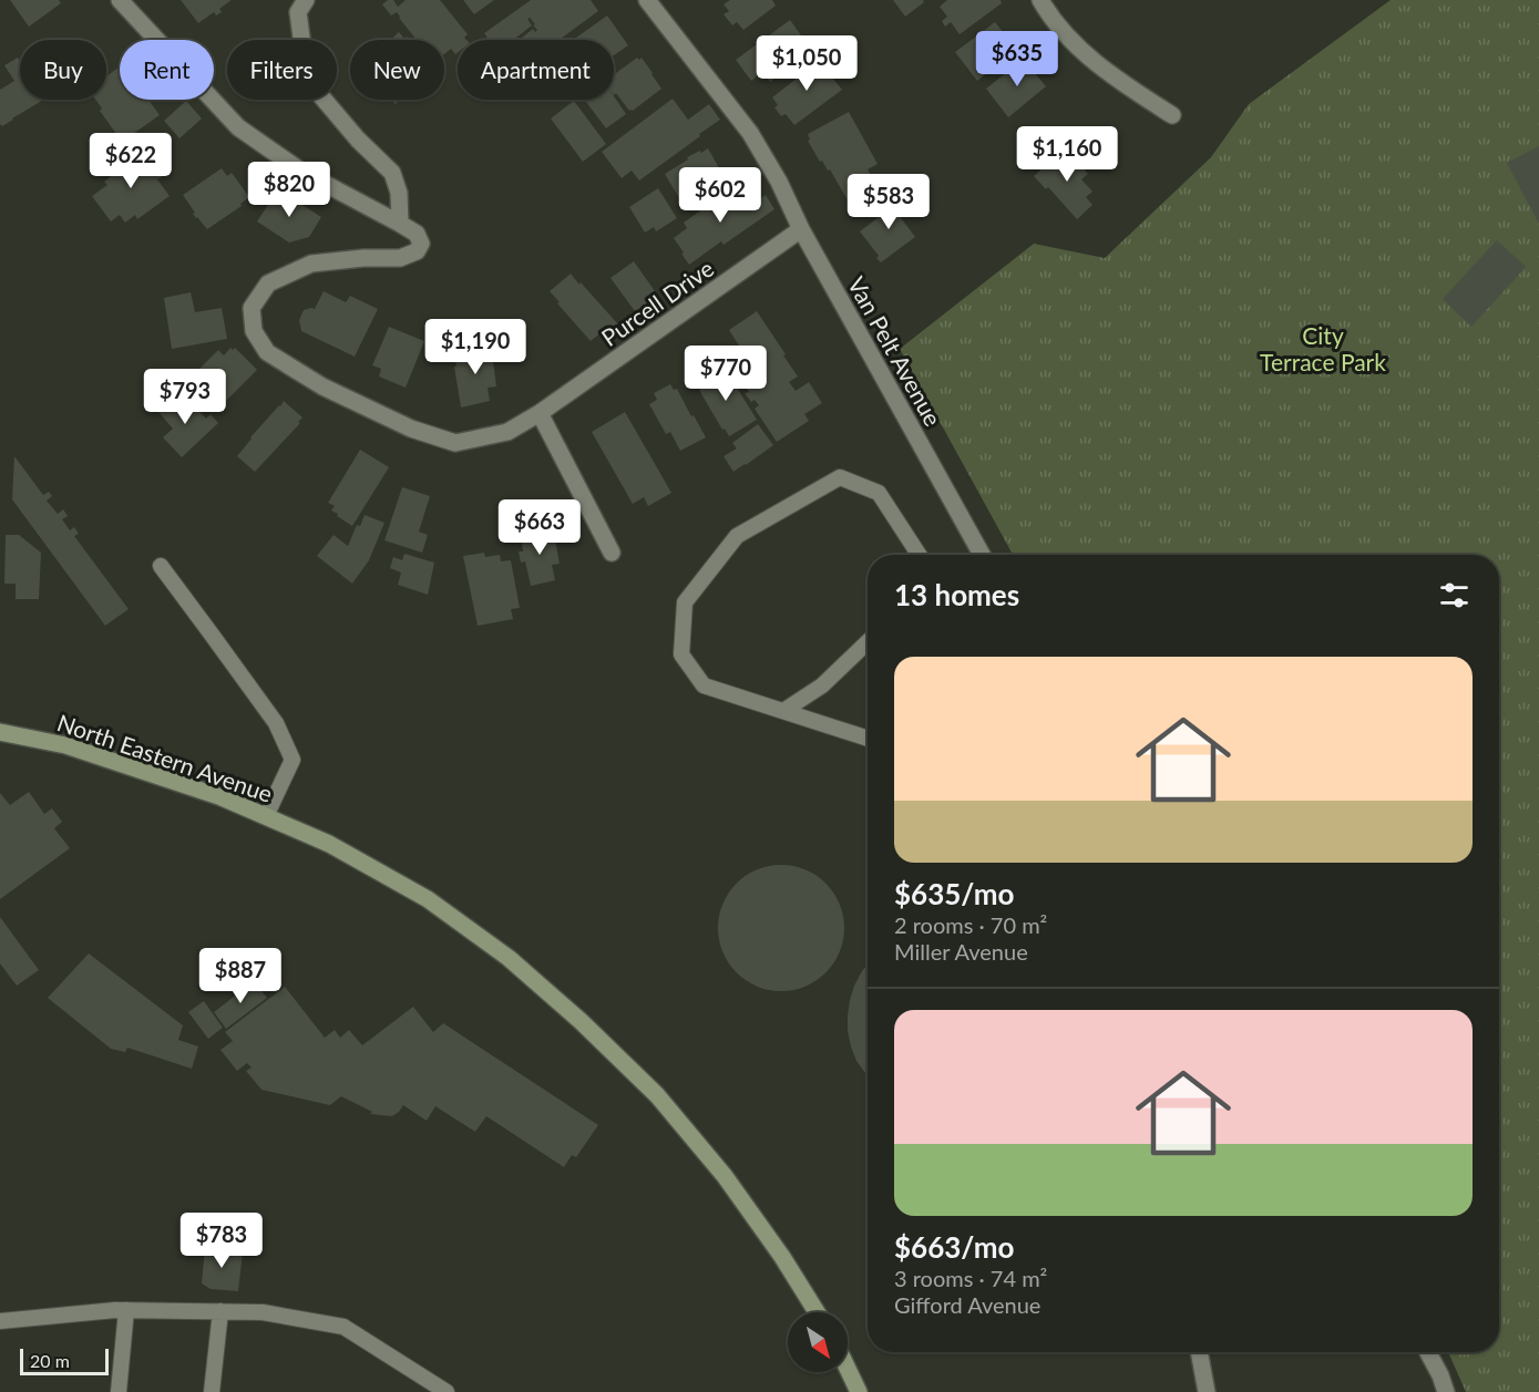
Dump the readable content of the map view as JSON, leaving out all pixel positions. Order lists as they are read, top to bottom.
{
  "streets": {
    "main road": ["North Eastern Avenue"],
    "street": ["Purcell Drive", "Van Pelt Avenue"]
  },
  "crossings": [
    ["Purcell Drive", "Van Pelt Avenue"]
  ],
  "parks": ["City Terrace Park"],
  "scale_bar": "20 m",
  "north": "bottom right",
  "page": {
    "price": [
      "$635",
      "$1,050",
      "$1,160",
      "$622",
      "$820",
      "$602",
      "$583",
      "$1,190",
      "$770",
      "$793",
      "$663",
      "$887",
      "$783"
    ],
    "chip": [
      "Buy",
      "Rent",
      "Filters",
      "New",
      "Apartment"
    ],
    "heading": "13 homes",
    "list": [
      {
        "name": "$635/mo",
        "note": "2 rooms · 70 m² · Miller Avenue"
      },
      {
        "name": "$663/mo",
        "note": "3 rooms · 74 m² · Gifford Avenue"
      }
    ],
    "scale": "20 m"
  }
}
